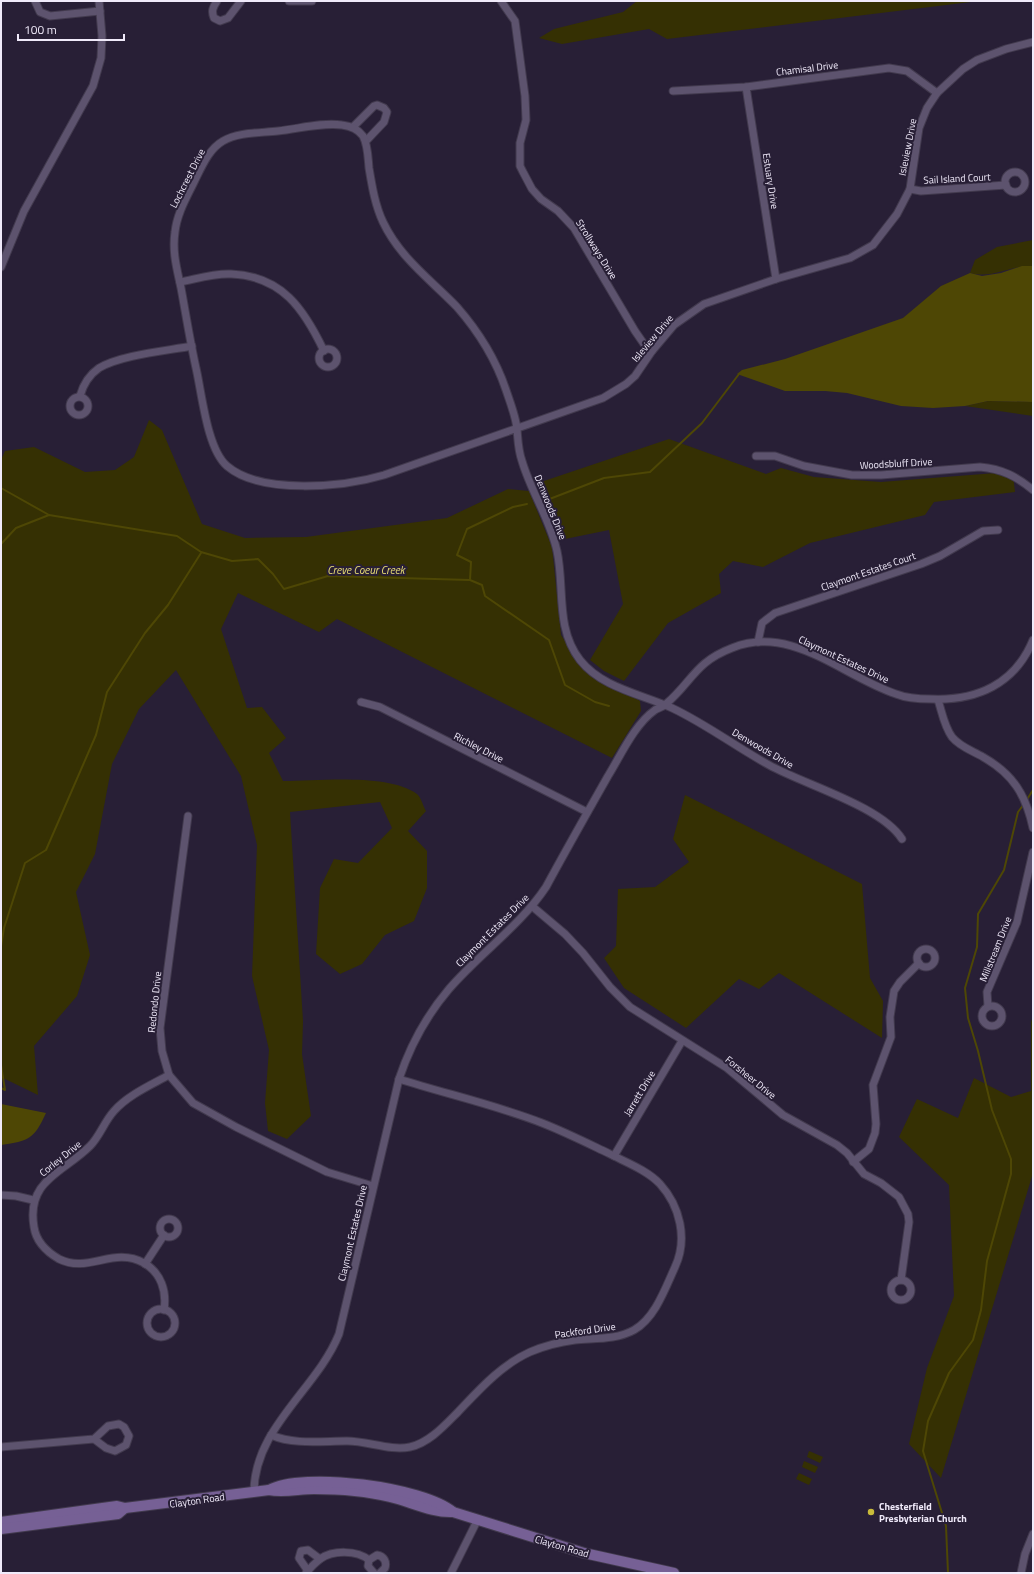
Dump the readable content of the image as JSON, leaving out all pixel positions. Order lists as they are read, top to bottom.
{
  "streets": {
    "main road": ["Clayton Road"],
    "street": [
      "Chamisal Drive",
      "Isleview Drive",
      "Lochcrest Drive",
      "Sail Island Court",
      "Estuary Drive",
      "Strollways Drive",
      "Woodsbluff Drive",
      "Denwoods Drive",
      "Claymont Estates Court",
      "Claymont Estates Drive",
      "Richley Drive",
      "Millstream Drive",
      "Redondo Drive",
      "Forsheer Drive",
      "Jarrett Drive",
      "Corley Drive",
      "Packford Drive"
    ]
  },
  "crossings": [
    ["Chamisal Drive", "Isleview Drive"],
    ["Chamisal Drive", "Estuary Drive"],
    ["Isleview Drive", "Lochcrest Drive"],
    ["Isleview Drive", "Sail Island Court"],
    ["Isleview Drive", "Estuary Drive"],
    ["Isleview Drive", "Strollways Drive"],
    ["Isleview Drive", "Denwoods Drive"],
    ["Denwoods Drive", "Claymont Estates Drive"],
    ["Claymont Estates Court", "Claymont Estates Drive"],
    ["Claymont Estates Drive", "Richley Drive"],
    ["Claymont Estates Drive", "Redondo Drive"],
    ["Claymont Estates Drive", "Forsheer Drive"],
    ["Claymont Estates Drive", "Packford Drive"],
    ["Claymont Estates Drive", "Clayton Road"],
    ["Redondo Drive", "Corley Drive"],
    ["Forsheer Drive", "Jarrett Drive"],
    ["Jarrett Drive", "Packford Drive"]
  ],
  "water": ["Creve Coeur Creek"],
  "places": ["Chesterfield Presbyterian Church"],
  "scale_bar": "100 m"
}
